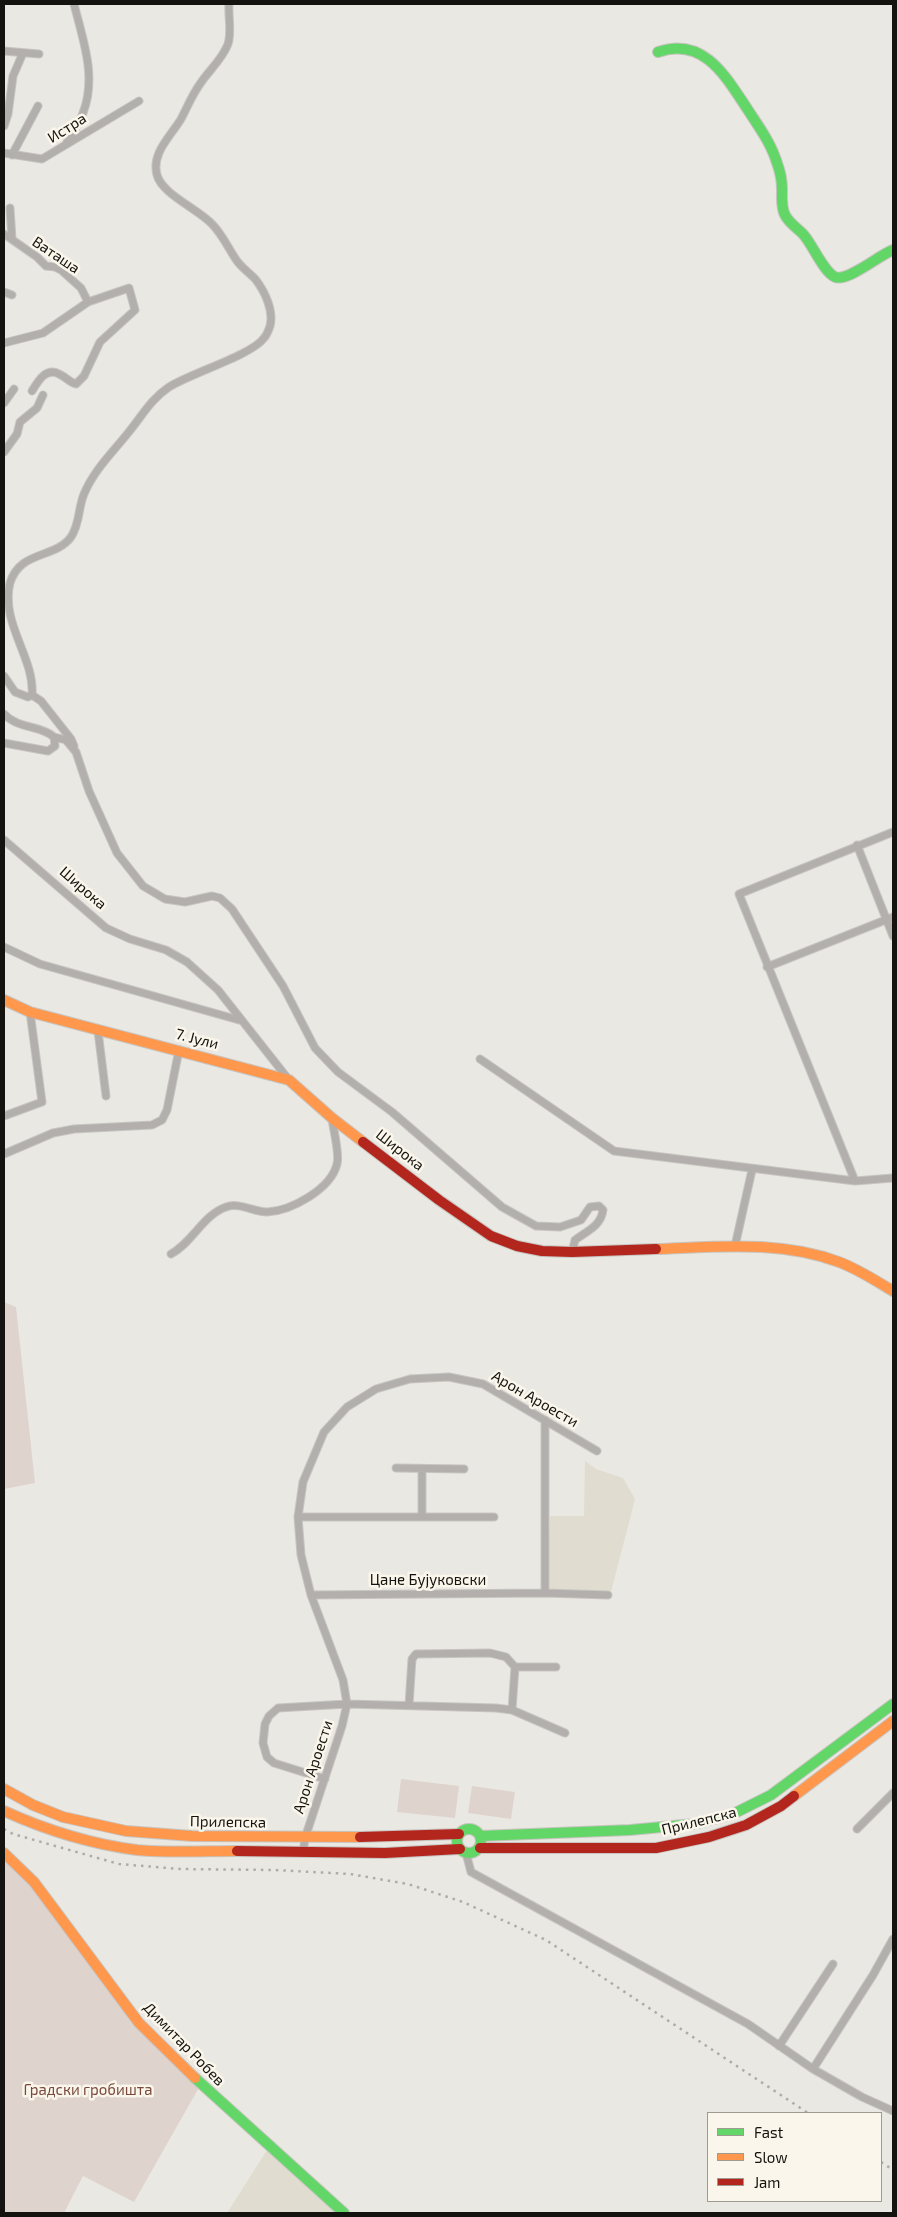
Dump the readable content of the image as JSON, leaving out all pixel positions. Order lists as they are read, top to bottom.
{
  "streets": {
    "main road": [
      "Широка",
      "7. Јули",
      "Прилепска",
      "Димитар Робев"
    ],
    "street": [
      "Истра",
      "Ваташа",
      "Арон Ароести",
      "Цане Бујуковски"
    ]
  },
  "crossings": [
    ["Широка", "7. Јули"],
    ["Арон Ароести", "Цане Бујуковски"],
    ["Арон Ароести", "Прилепска"]
  ],
  "parks": ["Градски гробишта"],
  "legend": ["Fast", "Slow", "Jam"]
}
